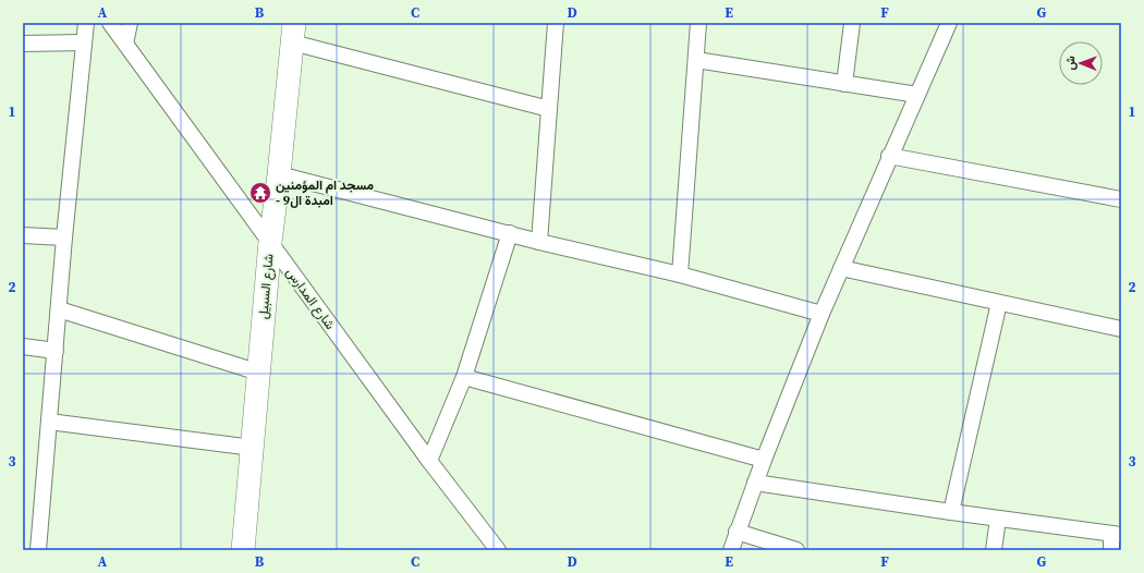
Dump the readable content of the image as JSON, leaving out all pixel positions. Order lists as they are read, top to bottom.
{
  "streets": {
    "street": ["شارع السبيل", "شارع المدارس"]
  },
  "crossings": [
    ["شارع السبيل", "شارع المدارس"]
  ],
  "places": {
    "temple": ["مسجد ام المؤمنين - امبدة ال9"]
  },
  "north": "left",
  "grid": {
    "columns": [
      "A",
      "B",
      "C",
      "D",
      "E",
      "F",
      "G"
    ],
    "rows": ["1", "2", "3"]
  }
}
